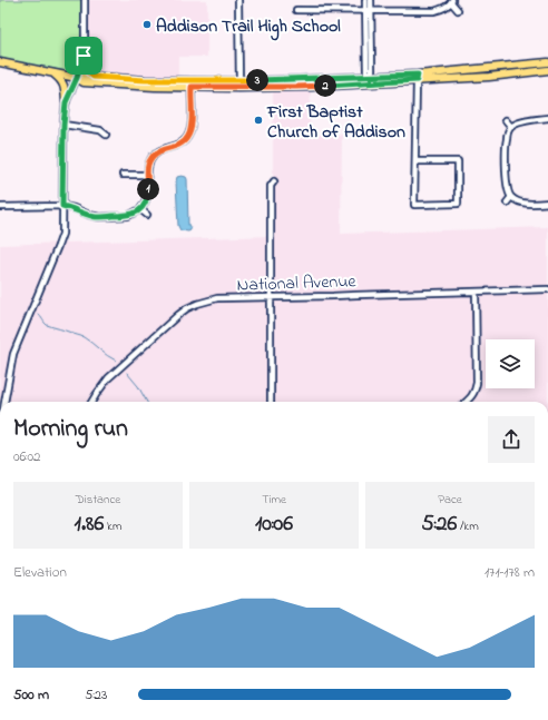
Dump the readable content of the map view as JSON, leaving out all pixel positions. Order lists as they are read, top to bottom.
{
  "streets": {
    "street": ["National Avenue"]
  },
  "places": ["Addison Trail High School", "First Baptist Church of Addison"],
  "page": {
    "pins": ["3", "2", "1"],
    "heading": ["Morning run", "06:02"],
    "stats": [
      ["Distance", "1.86 km"],
      ["Time", "10:06"],
      ["Pace", "5:26 /km"]
    ],
    "chart": ["Elevation", "171–178 m"],
    "list": [
      {
        "name": "500 m",
        "note": "5:23"
      }
    ]
  }
}
